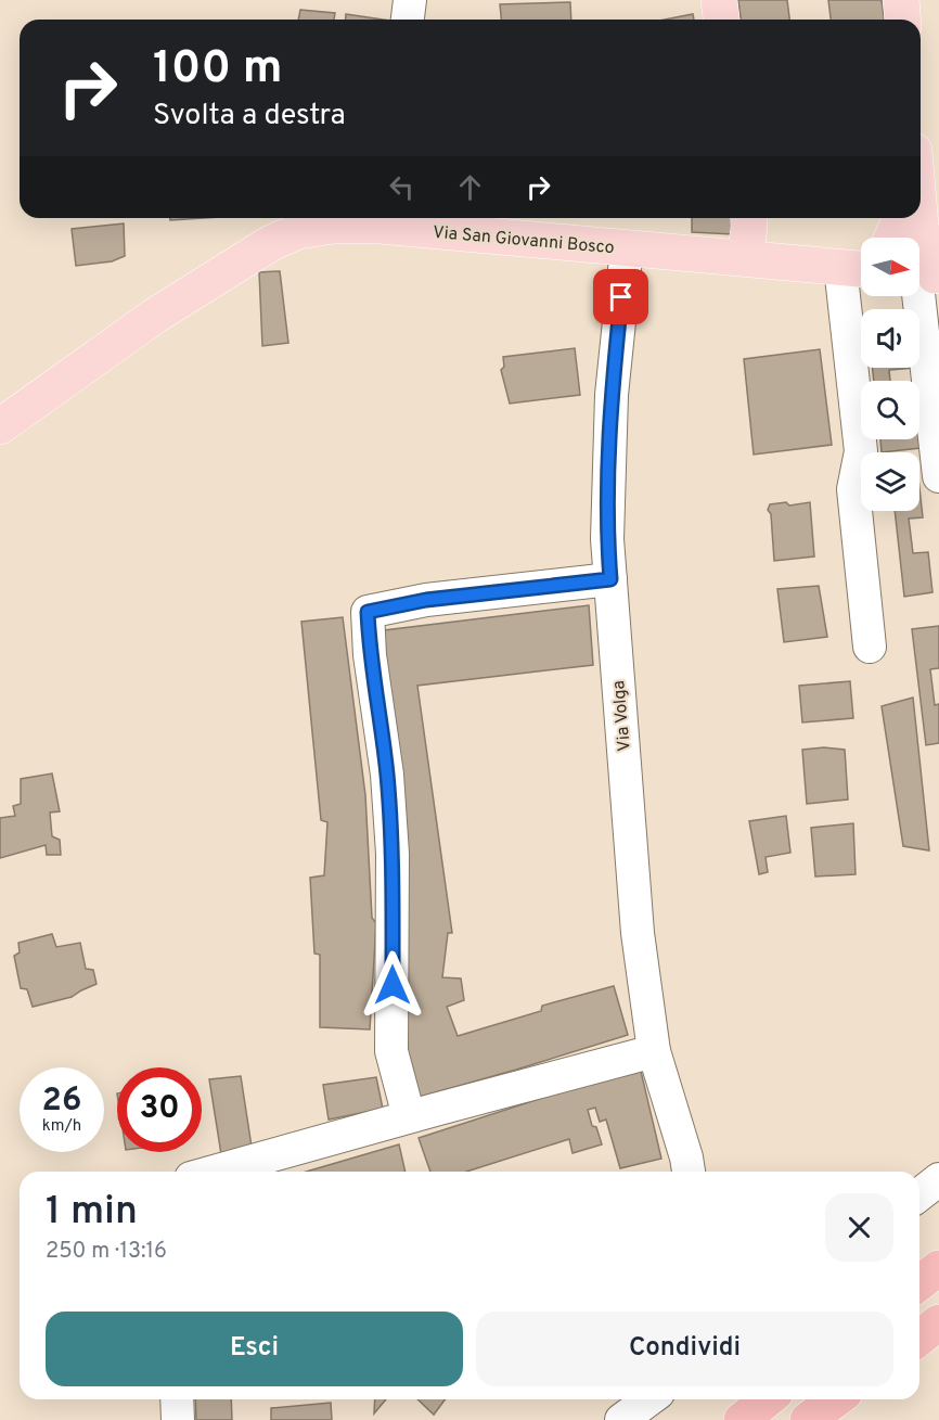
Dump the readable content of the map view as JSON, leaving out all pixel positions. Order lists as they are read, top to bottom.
{
  "streets": {
    "main road": ["Via San Giovanni Bosco"],
    "street": ["Via Volga"]
  },
  "crossings": [
    ["Via San Giovanni Bosco", "Via Volga"]
  ],
  "north": "right",
  "page": {
    "turn": ["100 m", "Svolta a destra"],
    "speed": "26 km/h",
    "limit": "30",
    "heading": ["1 min", "250 m · 13:16"],
    "buttons": ["Esci", "Condividi"]
  }
}
